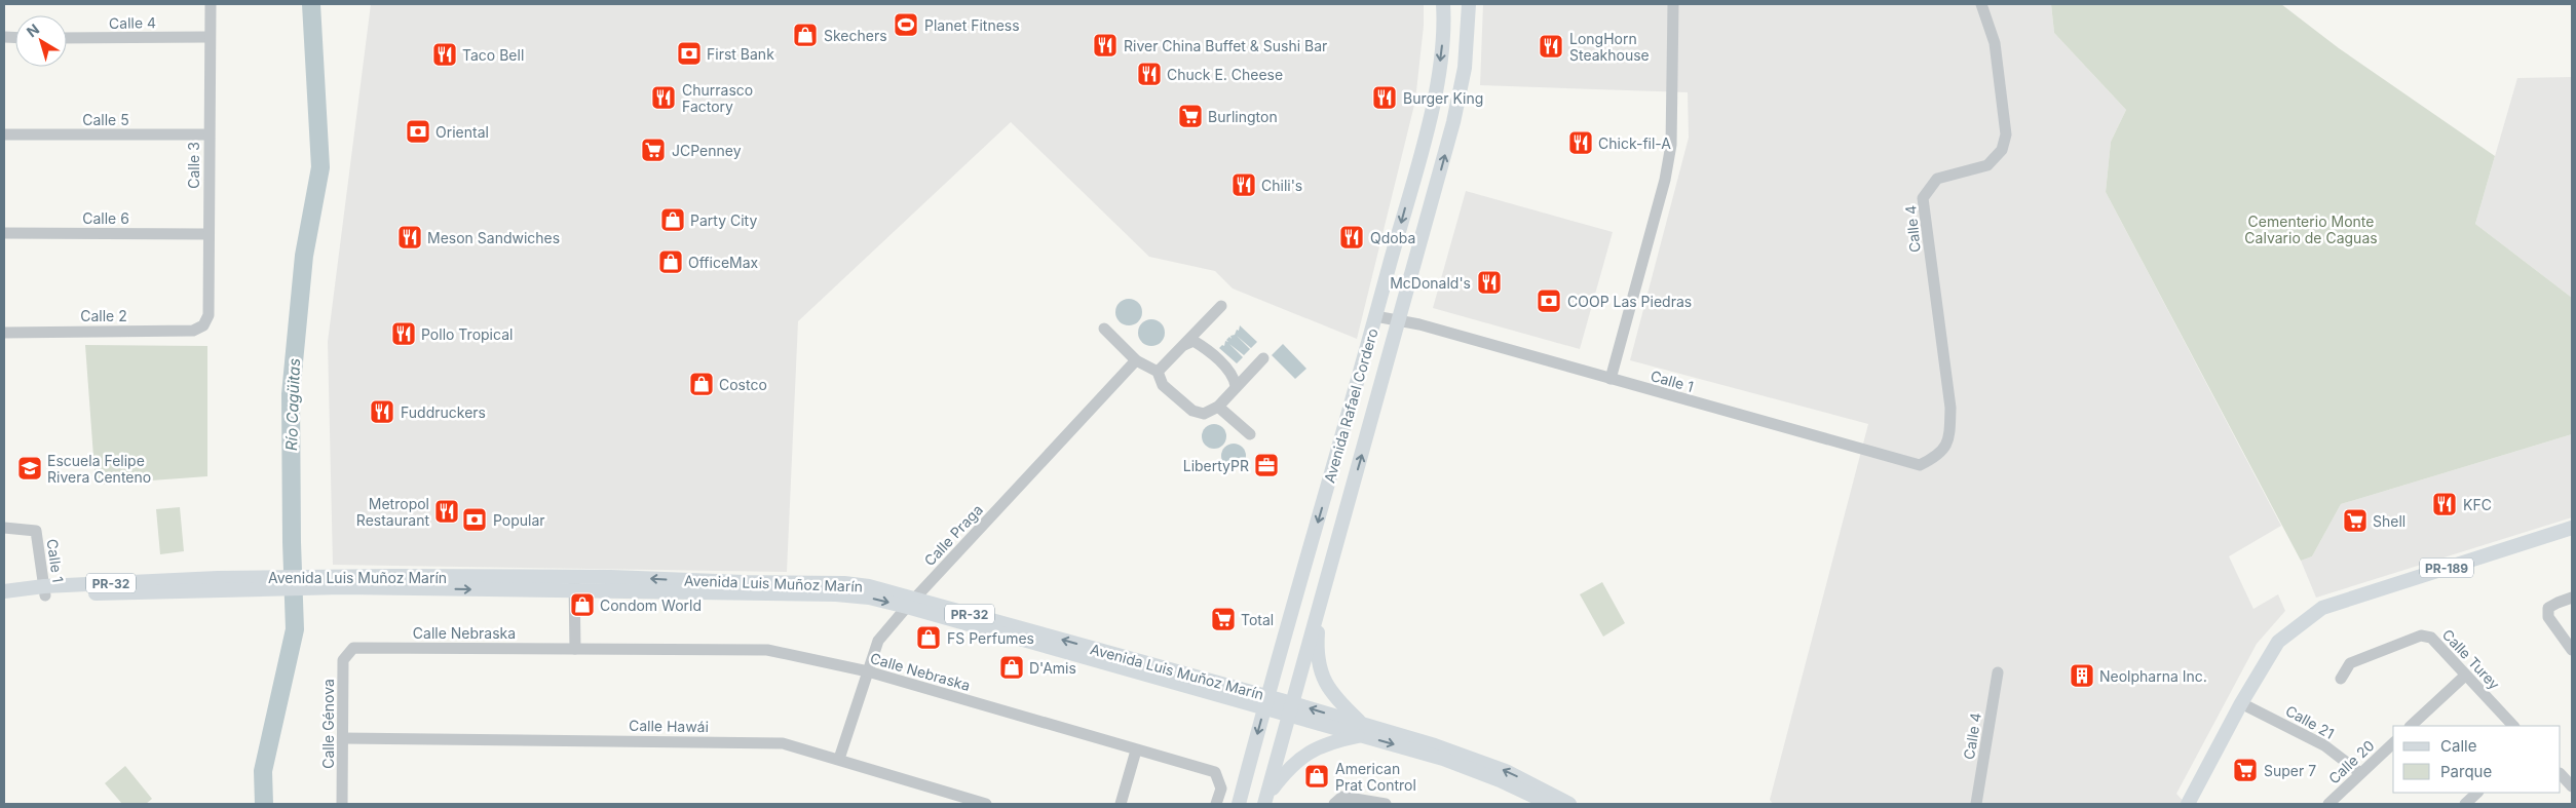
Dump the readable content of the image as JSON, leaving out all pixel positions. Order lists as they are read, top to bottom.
{
  "streets": {
    "main road": [
      "Avenida Rafael Cordero",
      "PR-189",
      "Avenida Luis Muñoz Marín",
      "PR-32"
    ],
    "street": [
      "Calle 4",
      "Calle 5",
      "Calle 3",
      "Calle 6",
      "Calle 2",
      "Calle 1",
      "Calle Praga",
      "Calle Nebraska",
      "Calle Turey",
      "Calle 21",
      "Calle Génova",
      "Calle Hawái",
      "Calle 20"
    ]
  },
  "crossings": [
    ["Calle 4", "Calle 3"],
    ["Calle 4", "Calle 1"],
    ["Calle 5", "Calle 3"],
    ["Calle 3", "Calle 6"],
    ["Calle 3", "Calle 2"],
    ["Calle 1", "Avenida Rafael Cordero"],
    ["Calle 1", "Avenida Luis Muñoz Marín"],
    ["Avenida Rafael Cordero", "Avenida Luis Muñoz Marín"],
    ["Calle Praga", "Avenida Luis Muñoz Marín"],
    ["Calle Praga", "Calle Nebraska"],
    ["Calle Praga", "Calle Hawái"],
    ["PR-189", "Calle 21"],
    ["Calle Nebraska", "Calle Génova"],
    ["Calle 21", "Calle 20"],
    ["Calle Génova", "Calle Hawái"]
  ],
  "water": ["Río Cagüitas"],
  "parks": ["Cementerio Monte Calvario de Caguas"],
  "places": {
    "sports": ["Planet Fitness"],
    "shop": [
      "Skechers",
      "Party City",
      "OfficeMax",
      "Costco",
      "Condom World",
      "FS Perfumes",
      "D'Amis",
      "American Prat Control"
    ],
    "restaurant": [
      "River China Buffet & Sushi Bar",
      "LongHorn Steakhouse",
      "Taco Bell",
      "Chuck E. Cheese",
      "Churrasco Factory",
      "Burger King",
      "Chick-fil-A",
      "Chili's",
      "Meson Sandwiches",
      "Qdoba",
      "McDonald's",
      "Pollo Tropical",
      "Fuddruckers",
      "KFC",
      "Metropol Restaurant"
    ],
    "bank": [
      "First Bank",
      "Oriental",
      "COOP Las Piedras",
      "Popular"
    ],
    "supermarket": [
      "Burlington",
      "JCPenney",
      "Shell",
      "Total",
      "Super 7"
    ],
    "office": ["LibertyPR"],
    "school or university": ["Escuela Felipe Rivera Centeno"],
    "building": ["Neolpharna Inc."]
  },
  "legend": ["Calle", "Parque"],
  "north": "top left"
}
